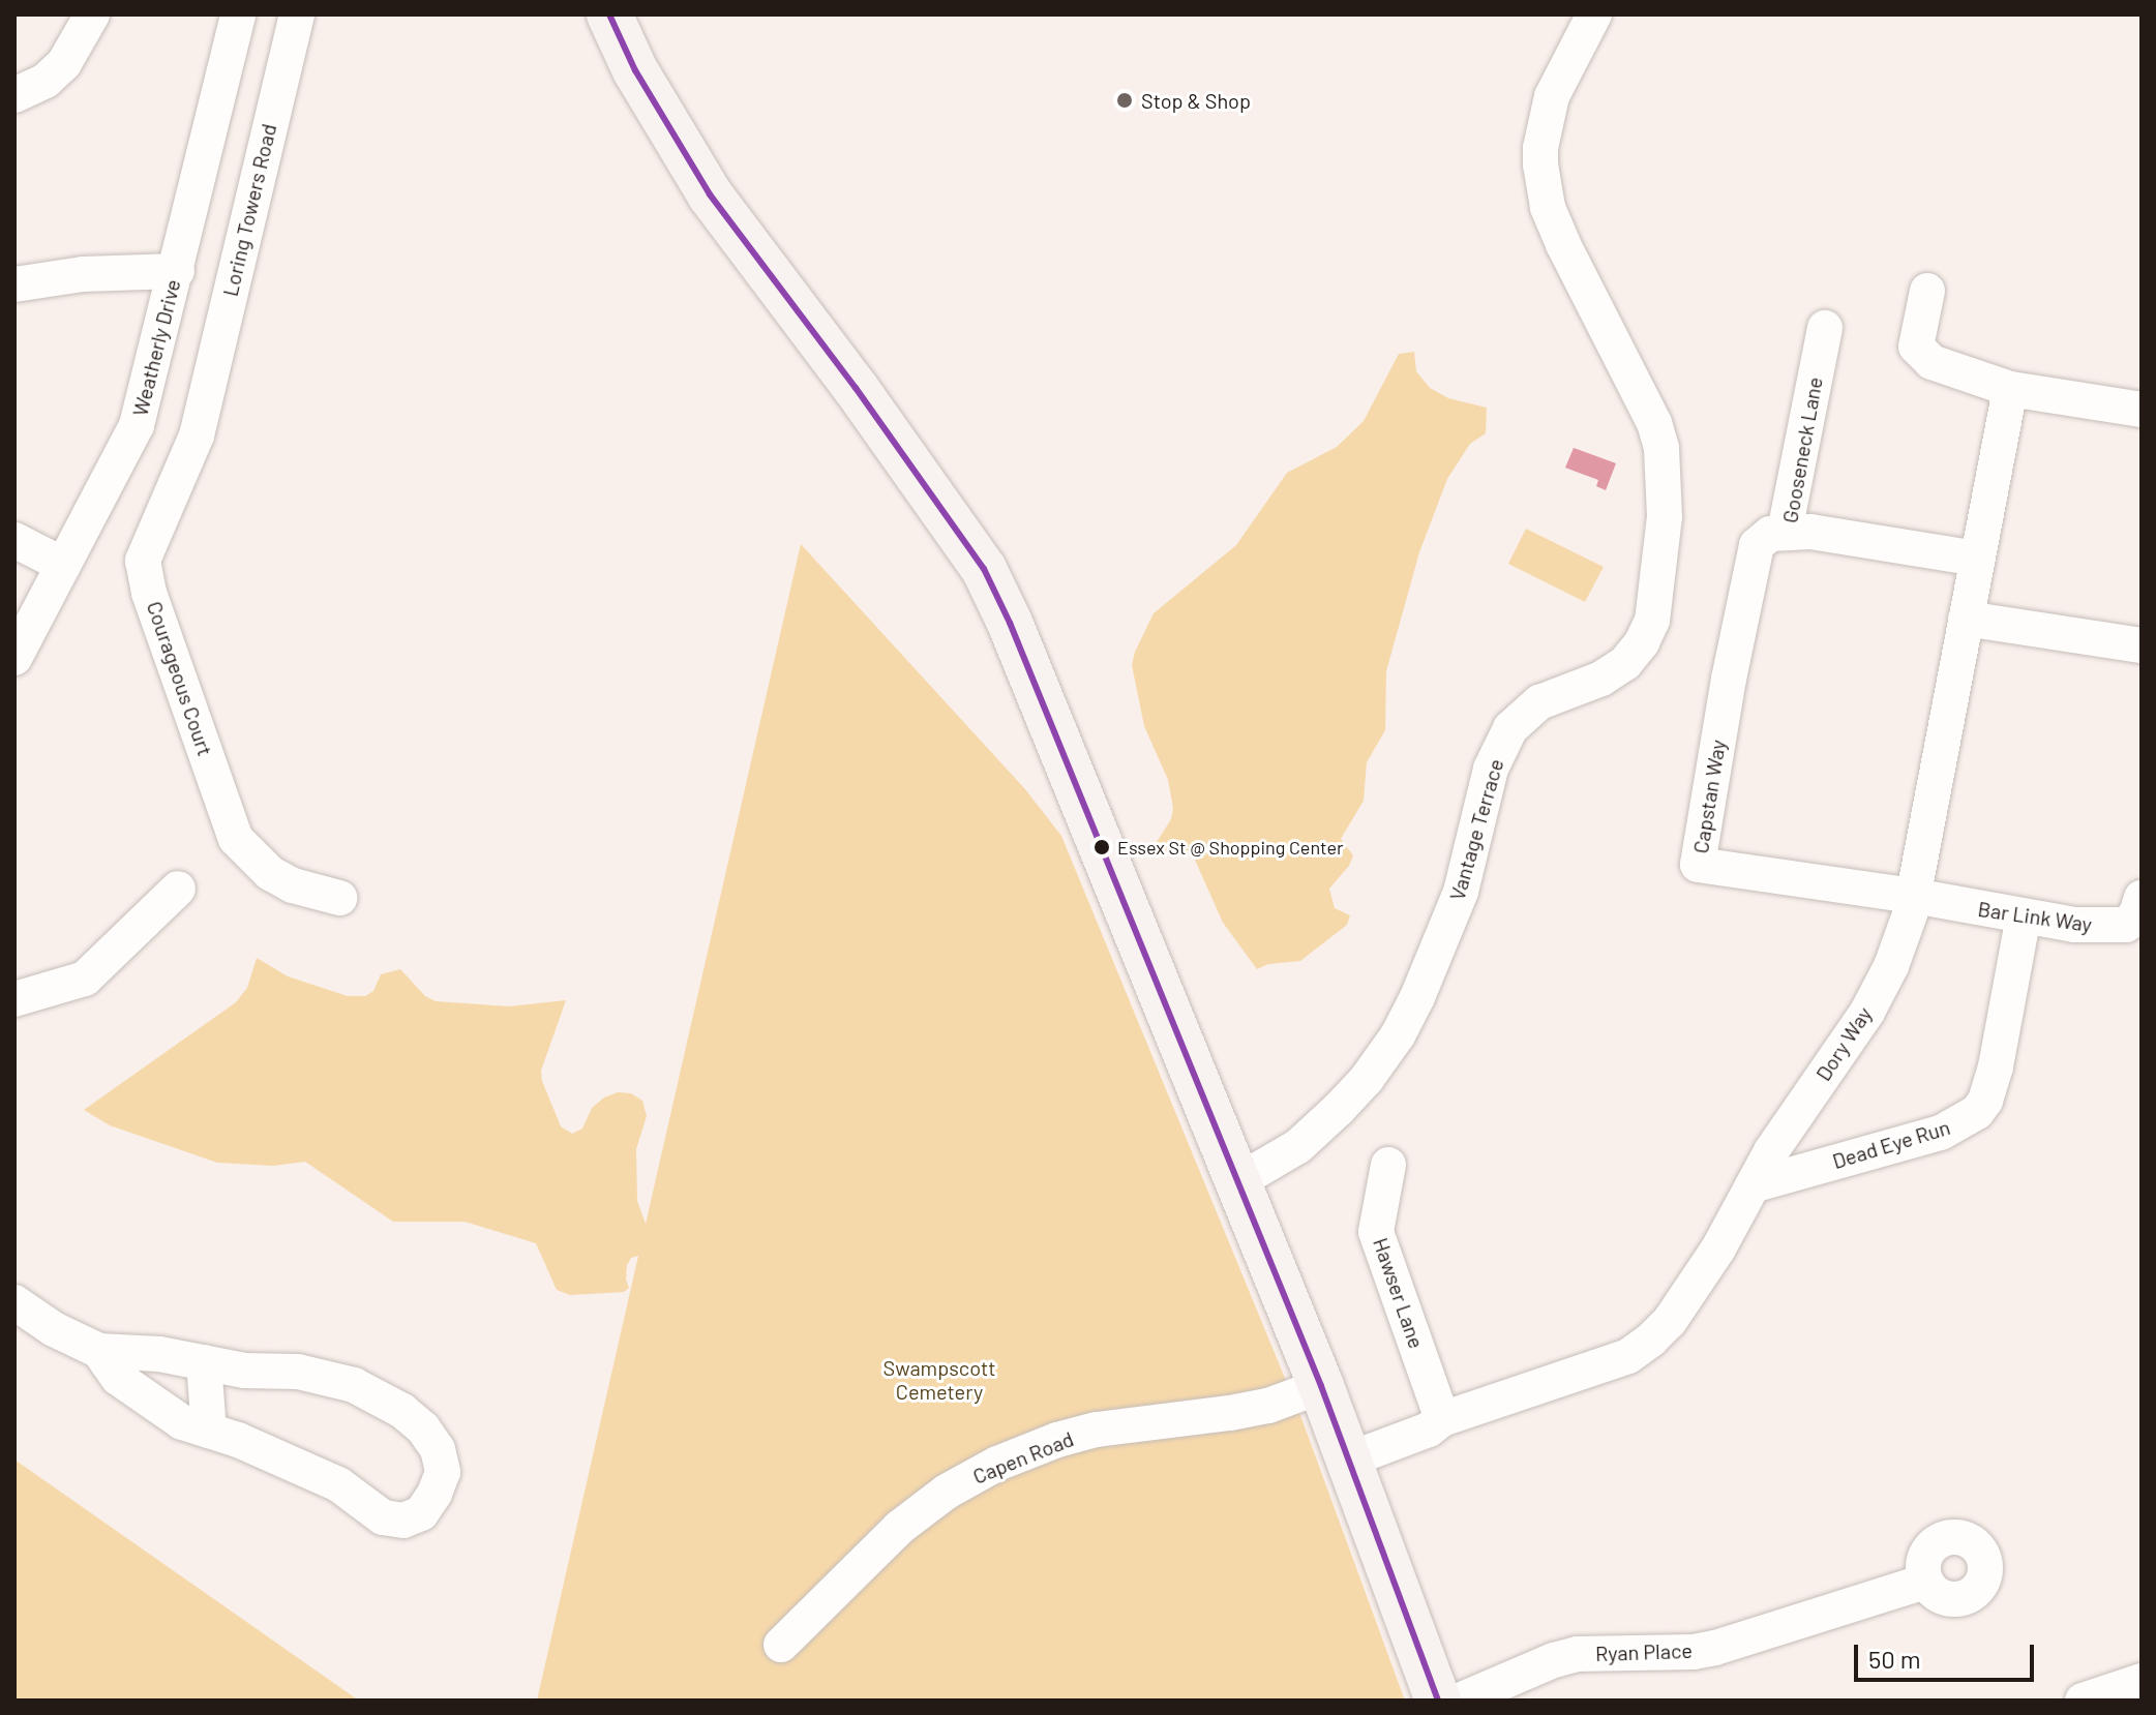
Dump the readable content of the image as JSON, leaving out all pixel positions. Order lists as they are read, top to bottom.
{
  "streets": {
    "street": [
      "Loring Towers Road",
      "Weatherly Drive",
      "Gooseneck Lane",
      "Courageous Court",
      "Capstan Way",
      "Vantage Terrace",
      "Bar Link Way",
      "Dory Way",
      "Dead Eye Run",
      "Hawser Lane",
      "Capen Road",
      "Ryan Place"
    ]
  },
  "crossings": [
    ["Loring Towers Road", "Courageous Court"],
    ["Gooseneck Lane", "Capstan Way"],
    ["Gooseneck Lane", "Dory Way"],
    ["Capstan Way", "Bar Link Way"],
    ["Capstan Way", "Dory Way"],
    ["Bar Link Way", "Dory Way"],
    ["Bar Link Way", "Dead Eye Run"],
    ["Dory Way", "Dead Eye Run"],
    ["Dory Way", "Hawser Lane"]
  ],
  "parks": ["Swampscott Cemetery"],
  "places": ["Stop & Shop", "Essex St @ Shopping Center"],
  "scale_bar": "50 m"
}
